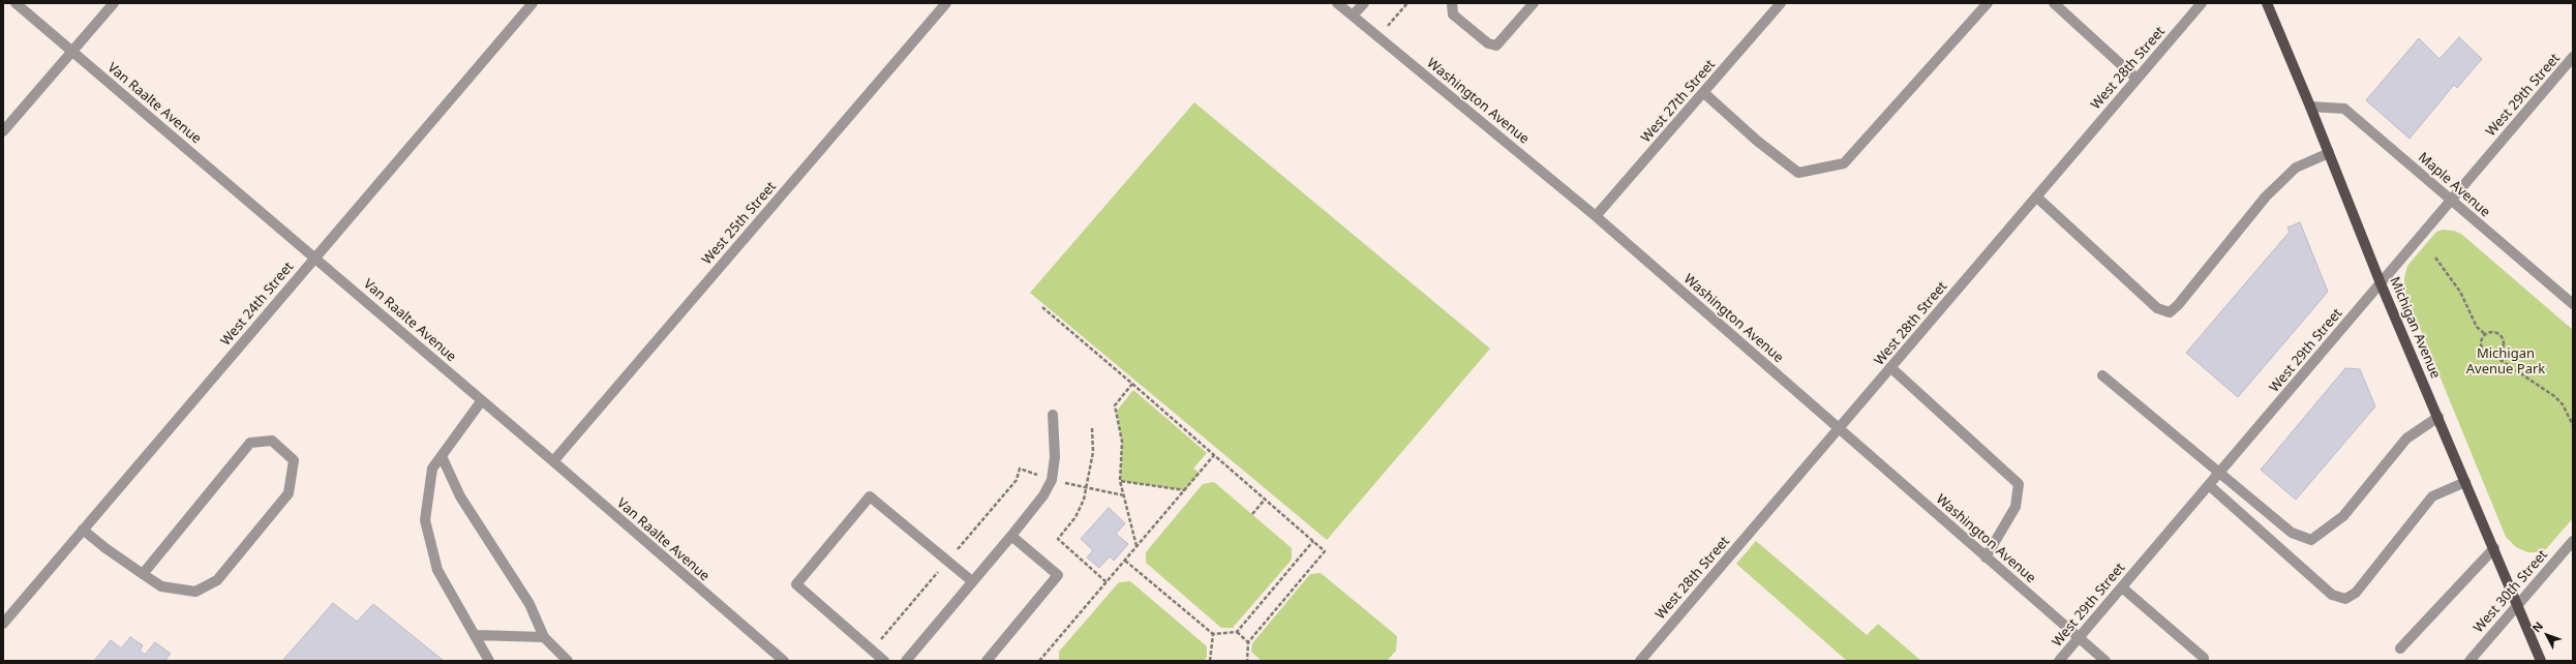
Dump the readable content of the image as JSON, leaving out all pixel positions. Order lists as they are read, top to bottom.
{
  "streets": {
    "main road": ["Michigan Avenue"],
    "street": [
      "West 28th Street",
      "West 29th Street",
      "Washington Avenue",
      "West 27th Street",
      "Van Raalte Avenue",
      "Maple Avenue",
      "West 25th Street",
      "West 24th Street",
      "West 30th Street"
    ]
  },
  "crossings": [
    ["West 28th Street", "Washington Avenue"],
    ["West 29th Street", "Washington Avenue"],
    ["West 29th Street", "Maple Avenue"],
    ["West 29th Street", "Michigan Avenue"],
    ["Washington Avenue", "West 27th Street"],
    ["Van Raalte Avenue", "West 25th Street"],
    ["Van Raalte Avenue", "West 24th Street"],
    ["Maple Avenue", "Michigan Avenue"],
    ["Michigan Avenue", "West 30th Street"]
  ],
  "parks": ["Michigan Avenue Park"],
  "north": "top left"
}
